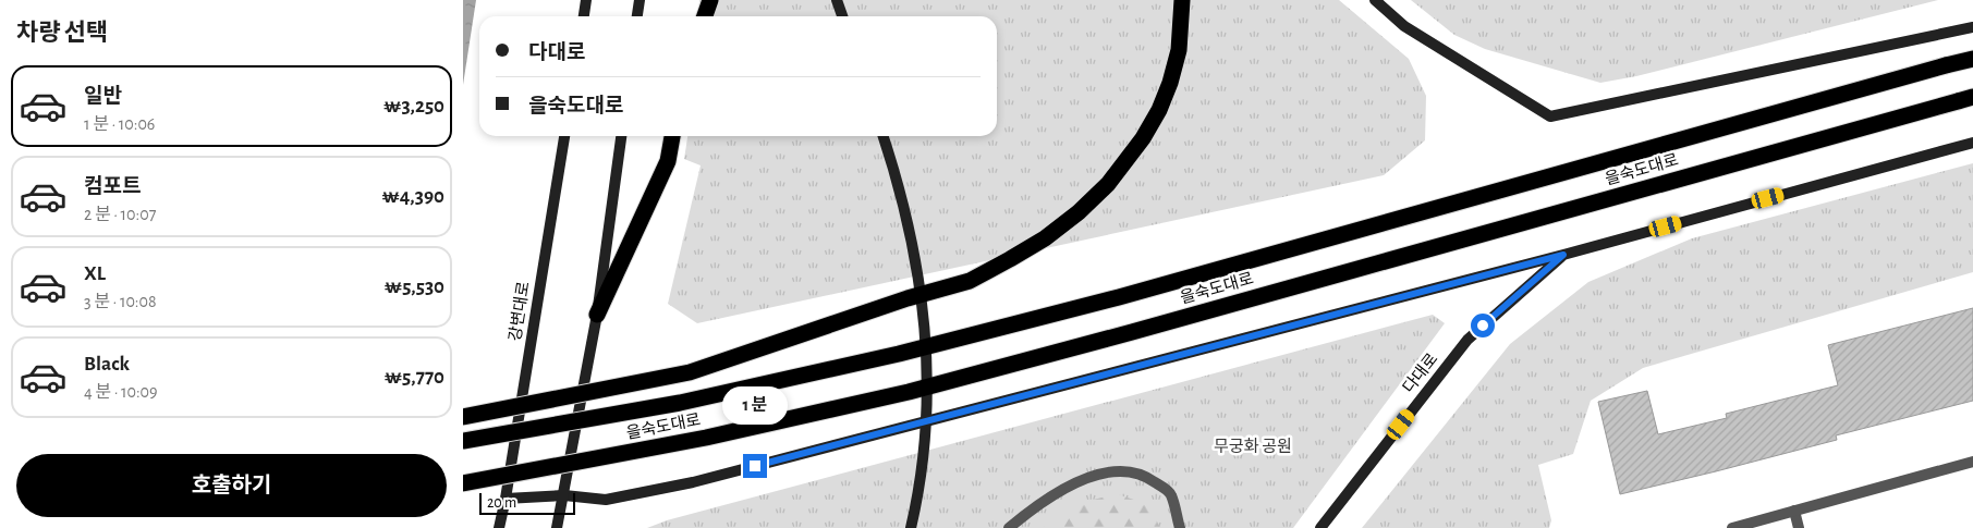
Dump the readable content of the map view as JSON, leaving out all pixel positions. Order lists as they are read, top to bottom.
{
  "streets": {
    "highway": ["을숙도대로"],
    "main road": ["강변대로", "다대로"]
  },
  "parks": ["무궁화 공원"],
  "scale_bar": "20 m",
  "page": {
    "heading": "차량 선택",
    "banner": ["다대로", "을숙도대로"],
    "list": [
      {
        "name": "일반",
        "note": "1 분 · 10:06",
        "value": "₩3,250"
      },
      {
        "name": "컴포트",
        "note": "2 분 · 10:07",
        "value": "₩4,390"
      },
      {
        "name": "XL",
        "note": "3 분 · 10:08",
        "value": "₩5,530"
      },
      {
        "name": "Black",
        "note": "4 분 · 10:09",
        "value": "₩5,770"
      }
    ],
    "bubble": "1 분",
    "buttons": "호출하기",
    "scale": "20 m"
  }
}
